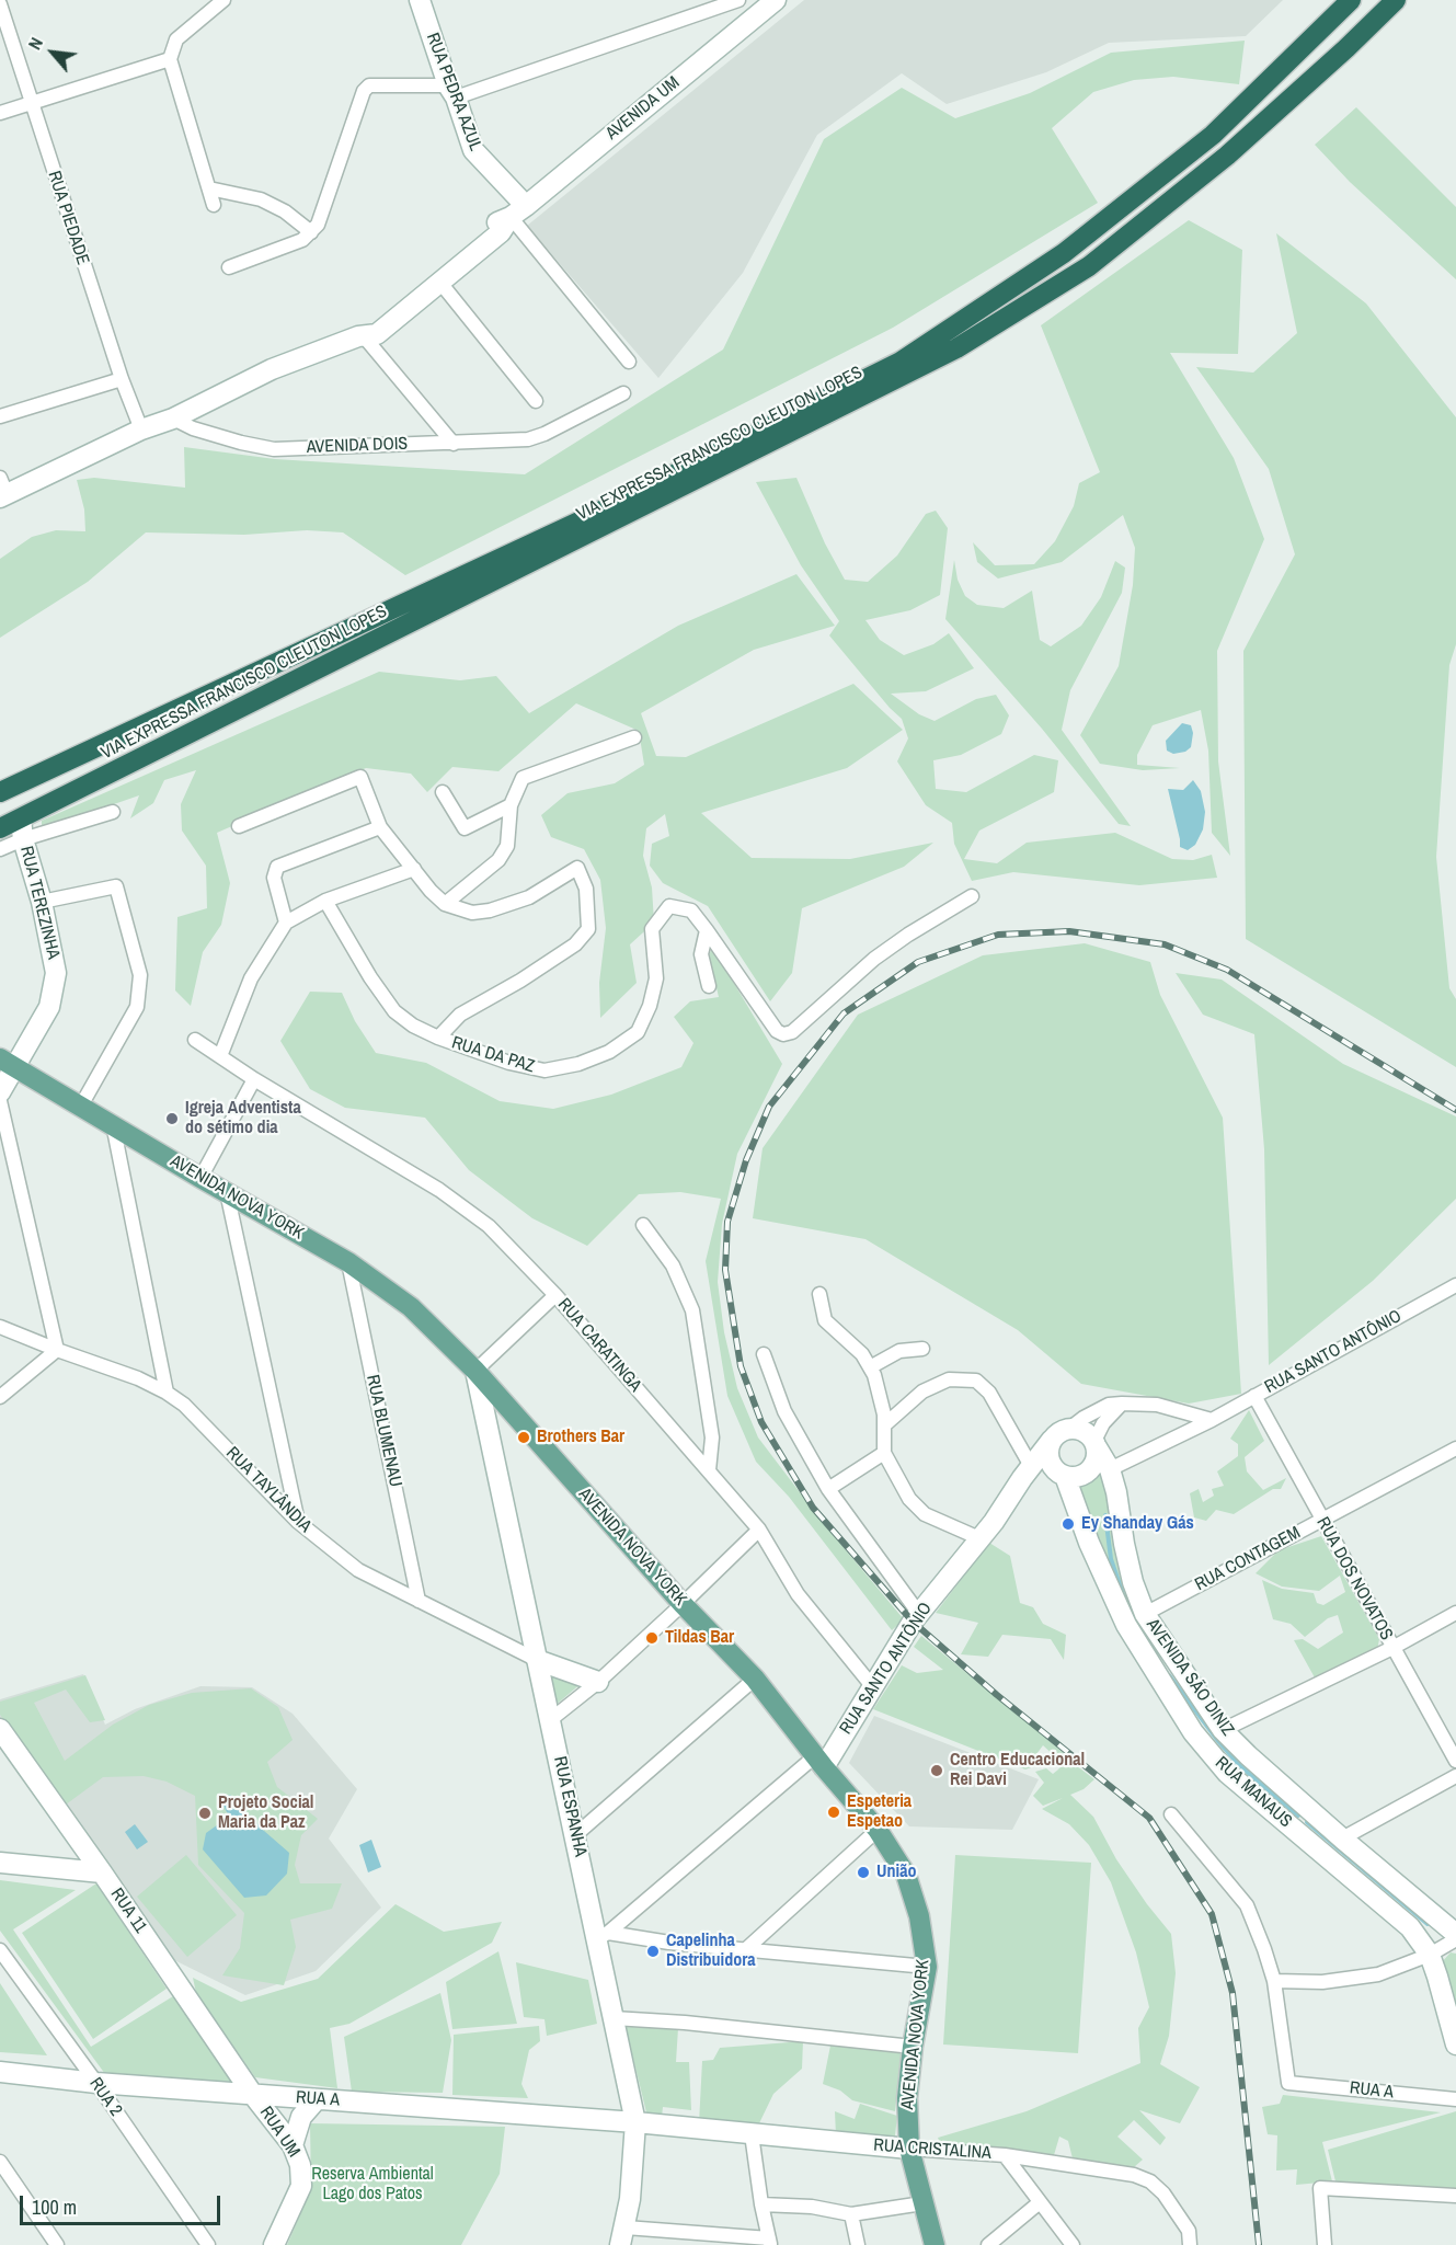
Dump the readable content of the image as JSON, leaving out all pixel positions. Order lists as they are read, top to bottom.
{
  "streets": {
    "highway": ["VIA EXPRESSA FRANCISCO CLEUTON LOPES"],
    "main road": ["AVENIDA NOVA YORK"],
    "street": [
      "RUA PEDRA AZUL",
      "AVENIDA UM",
      "RUA PIEDADE",
      "AVENIDA DOIS",
      "RUA TEREZINHA",
      "RUA DA PAZ",
      "RUA CARATINGA",
      "RUA SANTO ANTÔNIO",
      "RUA BLUMENAU",
      "RUA TAYLÂNDIA",
      "RUA CONTAGEM",
      "RUA DOS NOVATOS",
      "AVENIDA SÃO DINIZ",
      "RUA MANAUS",
      "RUA ESPANHA",
      "RUA 11",
      "RUA A",
      "RUA 2",
      "RUA UM",
      "RUA CRISTALINA"
    ]
  },
  "crossings": [
    ["RUA PEDRA AZUL", "AVENIDA UM"],
    ["VIA EXPRESSA FRANCISCO CLEUTON LOPES", "RUA TEREZINHA"],
    ["RUA TEREZINHA", "AVENIDA NOVA YORK"],
    ["AVENIDA NOVA YORK", "RUA SANTO ANTÔNIO"],
    ["AVENIDA NOVA YORK", "RUA BLUMENAU"],
    ["AVENIDA NOVA YORK", "RUA ESPANHA"],
    ["AVENIDA NOVA YORK", "RUA CRISTALINA"],
    ["RUA CARATINGA", "RUA SANTO ANTÔNIO"],
    ["RUA SANTO ANTÔNIO", "RUA DOS NOVATOS"],
    ["RUA SANTO ANTÔNIO", "AVENIDA SÃO DINIZ"],
    ["RUA SANTO ANTÔNIO", "RUA MANAUS"],
    ["RUA BLUMENAU", "RUA TAYLÂNDIA"],
    ["RUA TAYLÂNDIA", "RUA ESPANHA"],
    ["RUA CONTAGEM", "RUA DOS NOVATOS"],
    ["RUA CONTAGEM", "AVENIDA SÃO DINIZ"],
    ["AVENIDA SÃO DINIZ", "RUA MANAUS"],
    ["RUA ESPANHA", "RUA A"],
    ["RUA ESPANHA", "RUA CRISTALINA"],
    ["RUA 11", "RUA A"],
    ["RUA 11", "RUA UM"],
    ["RUA A", "RUA 2"],
    ["RUA A", "RUA UM"],
    ["RUA A", "RUA CRISTALINA"]
  ],
  "parks": ["Reserva Ambiental Lago dos Patos"],
  "places": [
    "Igreja Adventista do sétimo dia",
    "Brothers Bar",
    "Ey Shanday Gás",
    "Tildas Bar",
    "Centro Educacional Rei Davi",
    "Espeteria Espetao",
    "Projeto Social Maria da Paz",
    "União",
    "Capelinha Distribuidora"
  ],
  "scale_bar": "100 m",
  "north": "top left"
}
